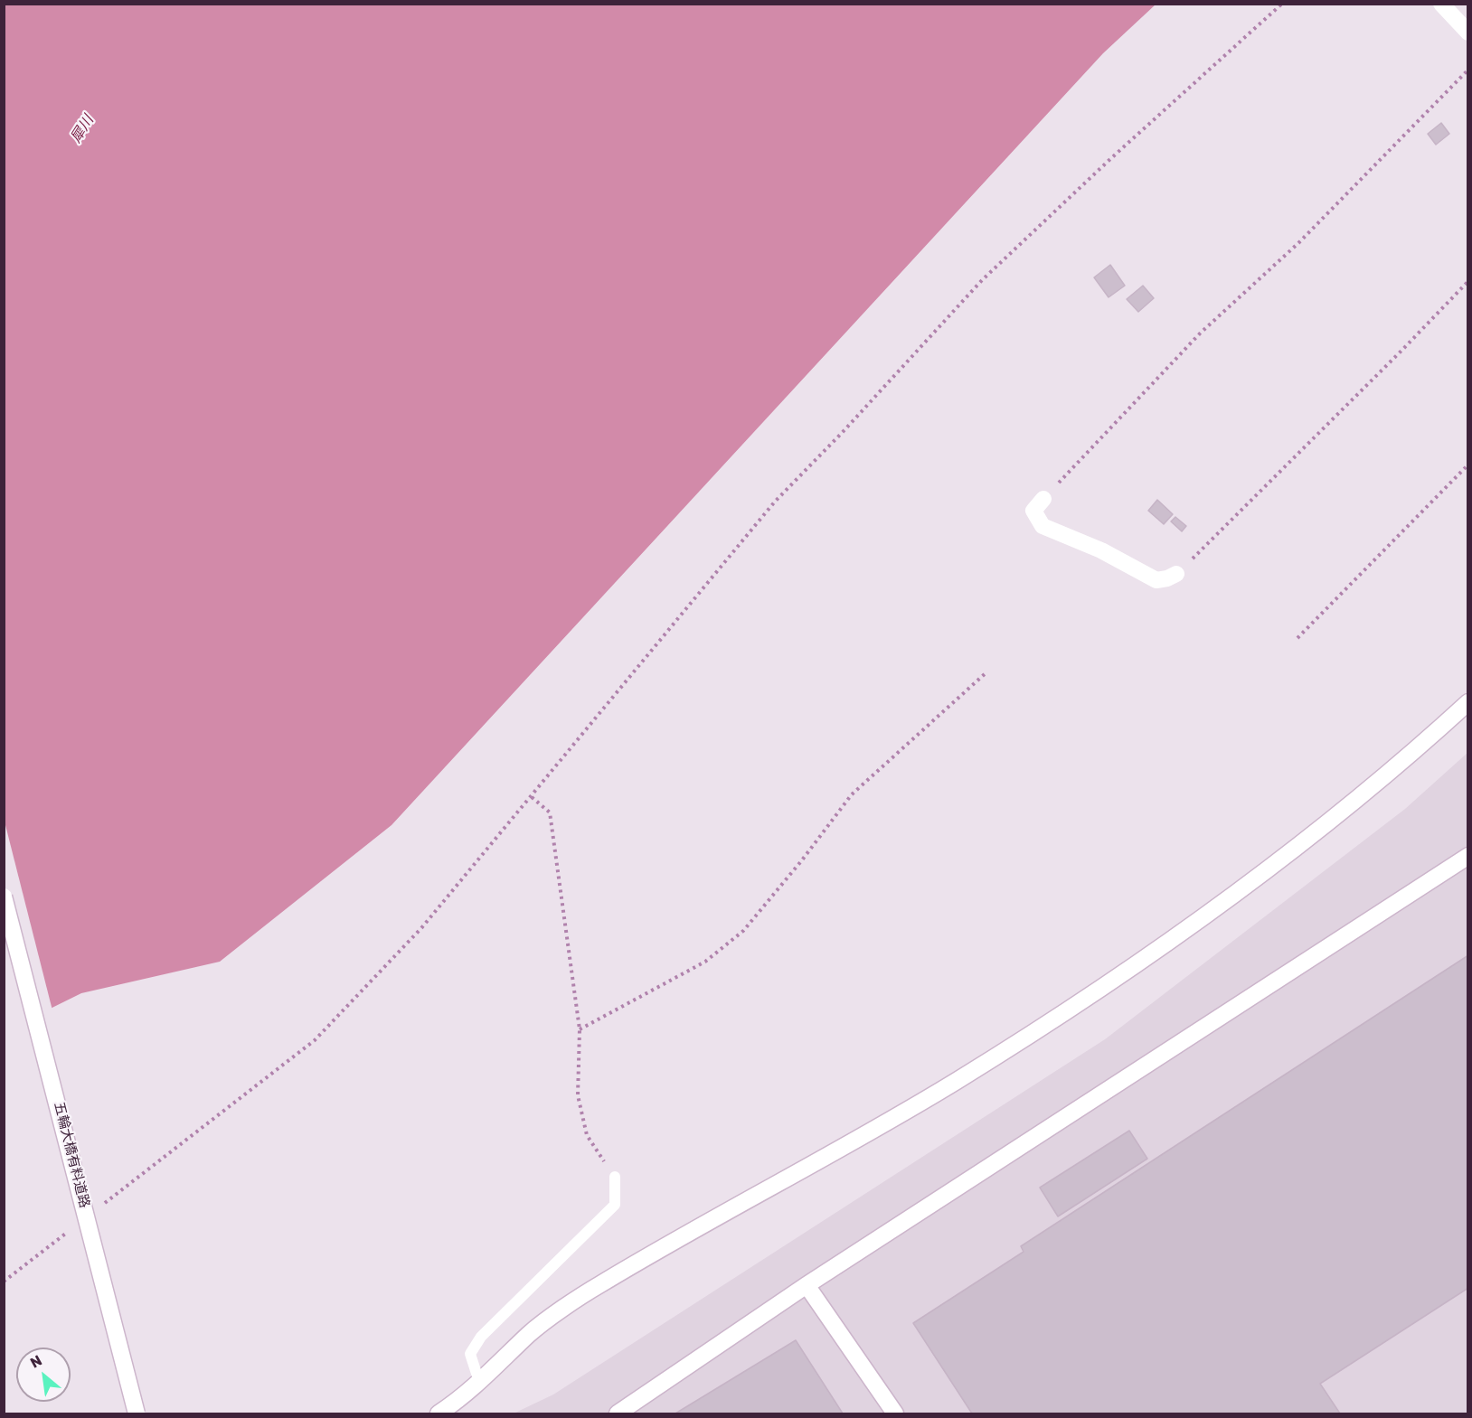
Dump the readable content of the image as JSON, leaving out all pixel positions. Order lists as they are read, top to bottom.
{
  "streets": {
    "street": ["五輪大橋有料道路"]
  },
  "water": ["犀川"],
  "north": "top left"
}
